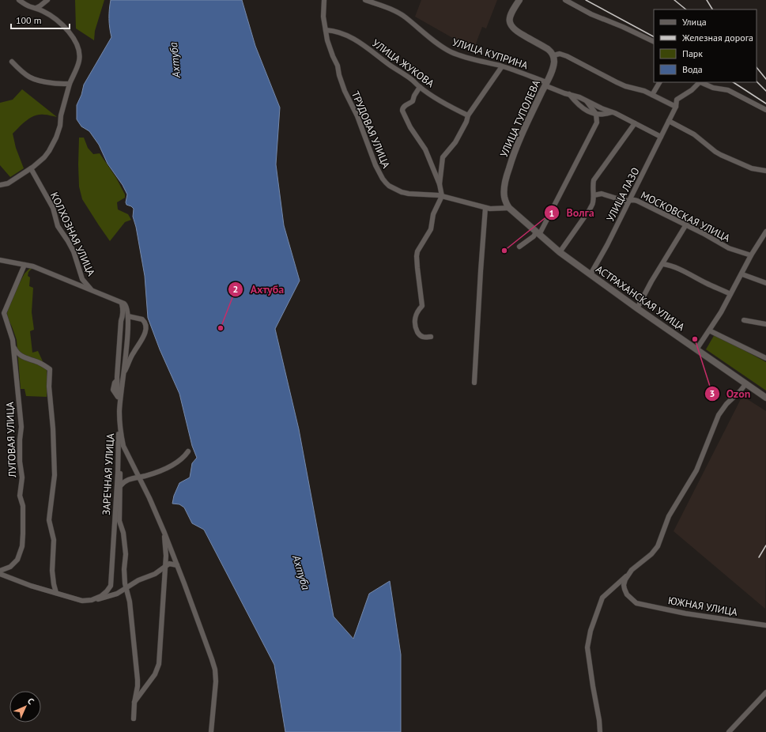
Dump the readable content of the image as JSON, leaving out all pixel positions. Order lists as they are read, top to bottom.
{
  "streets": {
    "main road": ["УЛИЦА ТУПОЛЕВА", "АСТРАХАНСКАЯ УЛИЦА"],
    "street": [
      "УЛИЦА КУПРИНА",
      "УЛИЦА ЖУКОВА",
      "ТРУДОВАЯ УЛИЦА",
      "УЛИЦА ЛАЗО",
      "МОСКОВСКАЯ УЛИЦА",
      "КОЛХОЗНАЯ УЛИЦА",
      "ЛУГОВАЯ УЛИЦА",
      "ЗАРЕЧНАЯ УЛИЦА",
      "ЮЖНАЯ УЛИЦА"
    ]
  },
  "crossings": [
    ["УЛИЦА КУПРИНА", "УЛИЦА ТУПОЛЕВА"],
    ["УЛИЦА КУПРИНА", "УЛИЦА ЛАЗО"],
    ["УЛИЦА ЖУКОВА", "ТРУДОВАЯ УЛИЦА"],
    ["УЛИЦА ТУПОЛЕВА", "ТРУДОВАЯ УЛИЦА"],
    ["УЛИЦА ТУПОЛЕВА", "АСТРАХАНСКАЯ УЛИЦА"],
    ["ТРУДОВАЯ УЛИЦА", "АСТРАХАНСКАЯ УЛИЦА"],
    ["УЛИЦА ЛАЗО", "МОСКОВСКАЯ УЛИЦА"],
    ["УЛИЦА ЛАЗО", "АСТРАХАНСКАЯ УЛИЦА"],
    ["КОЛХОЗНАЯ УЛИЦА", "ЛУГОВАЯ УЛИЦА"],
    ["КОЛХОЗНАЯ УЛИЦА", "ЗАРЕЧНАЯ УЛИЦА"]
  ],
  "water": ["Ахтуба"],
  "places": ["Волга", "Ахтуба", "Ozon"],
  "legend": [
    "Улица",
    "Железная дорога",
    "Парк",
    "Вода"
  ],
  "scale_bar": "100 m",
  "north": "top right"
}
